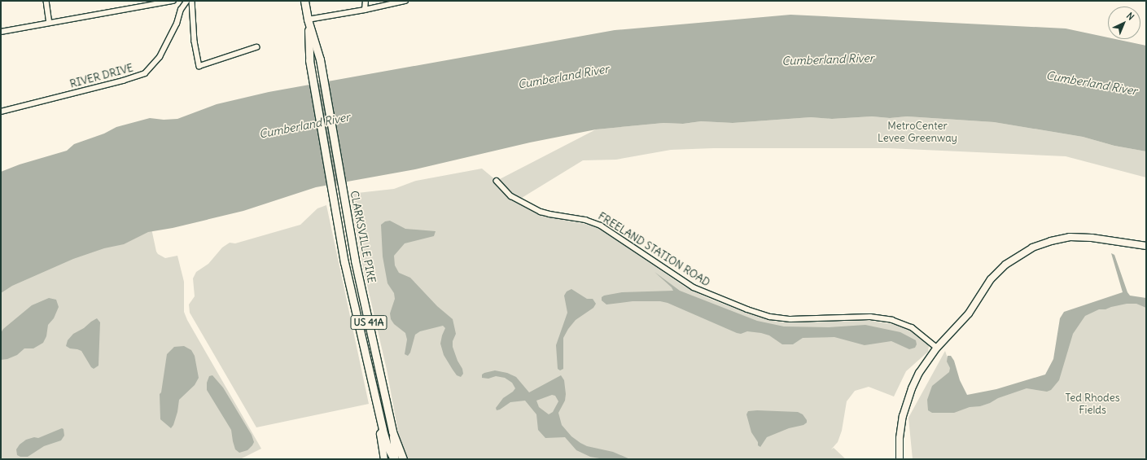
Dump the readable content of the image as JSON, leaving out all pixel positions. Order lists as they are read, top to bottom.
{
  "streets": {
    "main road": ["CLARKSVILLE PIKE", "US 41A"],
    "street": ["RIVER DRIVE", "FREELAND STATION ROAD"]
  },
  "crossings": [
    ["CLARKSVILLE PIKE", "US 41A"]
  ],
  "water": ["Cumberland River"],
  "parks": ["MetroCenter Levee Greenway", "Ted Rhodes Fields"],
  "north": "top right"
}
